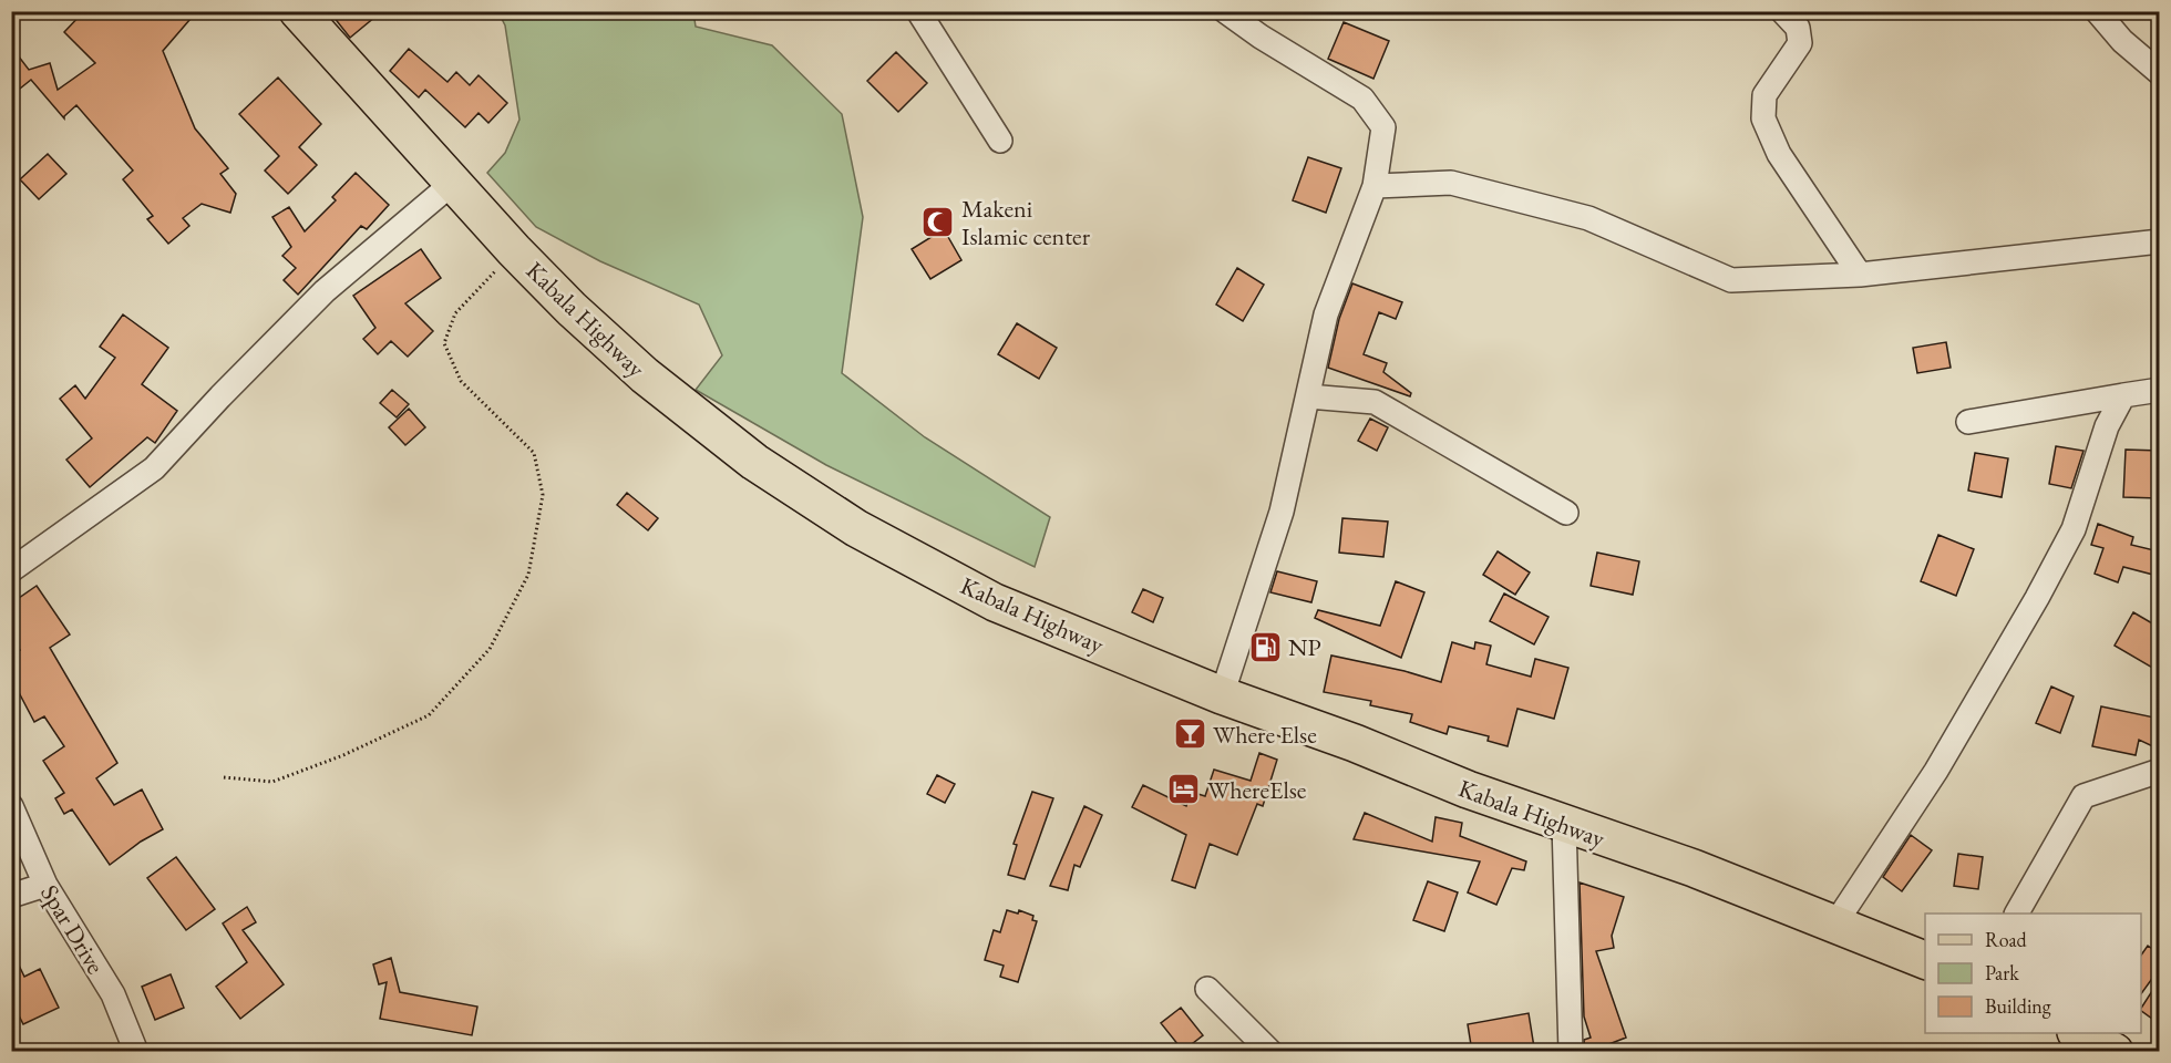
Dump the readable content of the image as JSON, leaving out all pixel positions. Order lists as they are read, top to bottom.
{
  "streets": {
    "main road": ["Kabala Highway"],
    "street": ["Spar Drive"]
  },
  "places": {
    "mosque": ["Makeni Islamic center"],
    "fuel station": ["NP"],
    "bar": ["Where Else"],
    "hotel": ["WhereElse"]
  },
  "legend": ["Road", "Park", "Building"]
}
